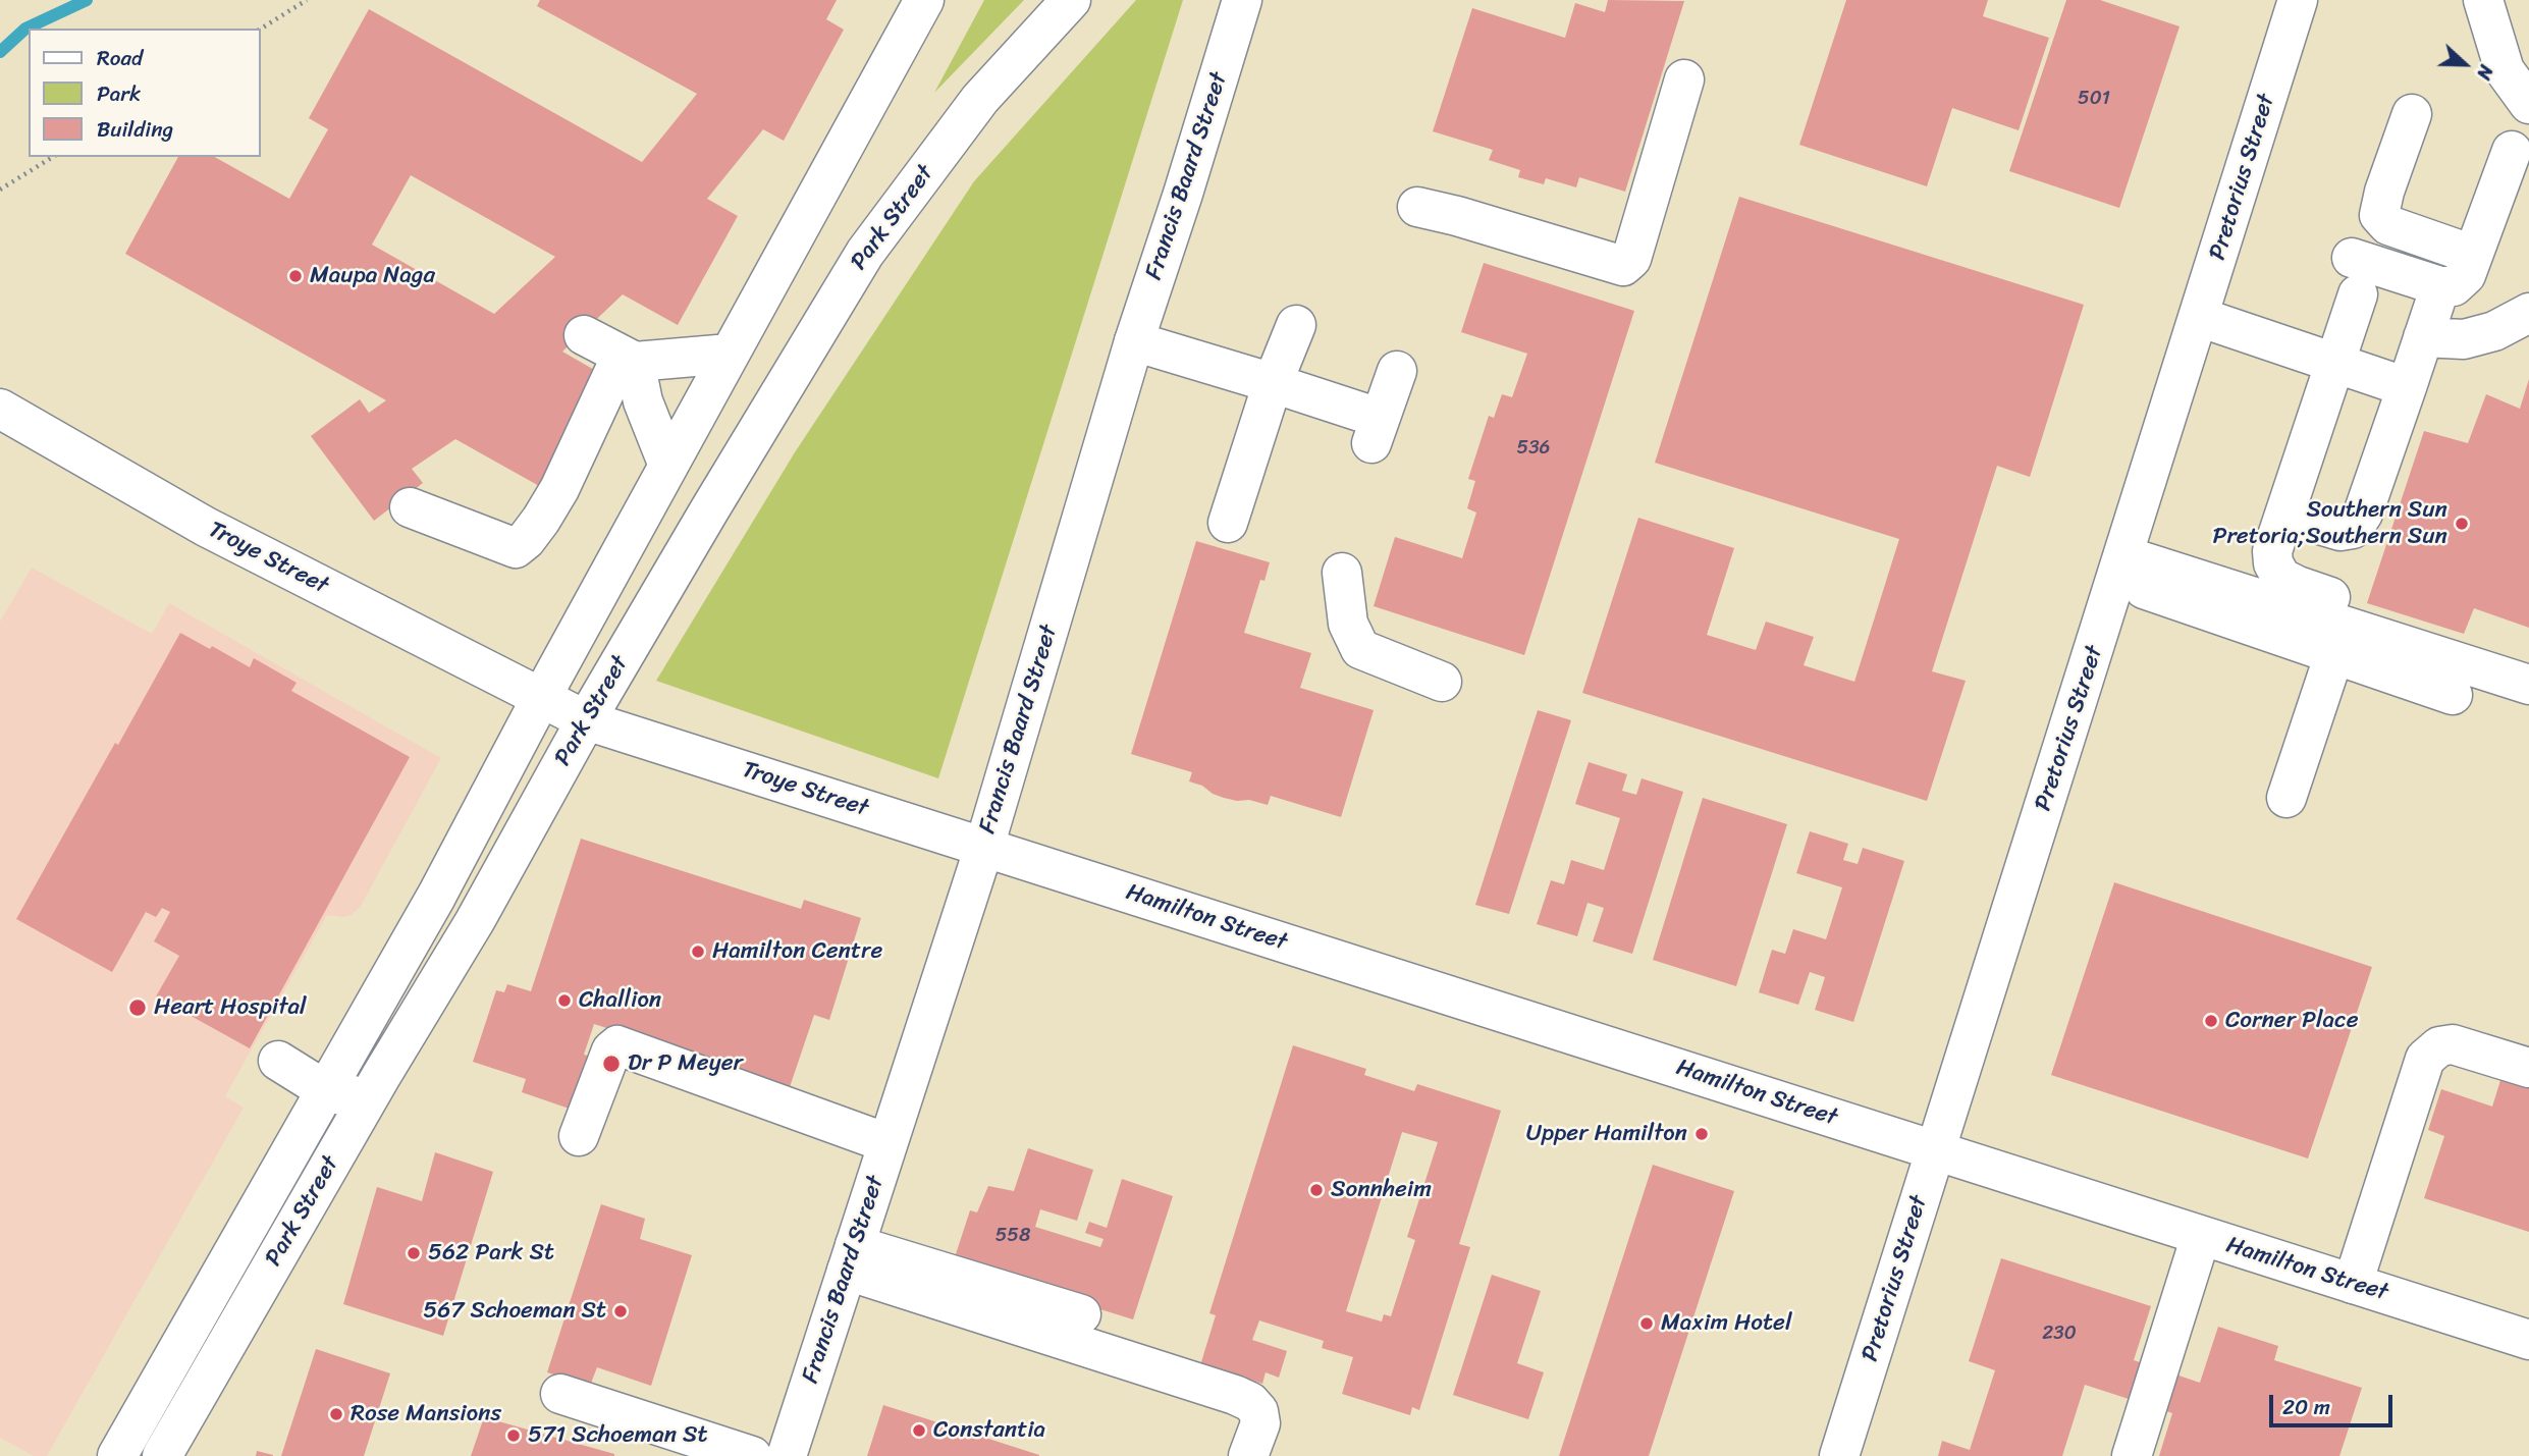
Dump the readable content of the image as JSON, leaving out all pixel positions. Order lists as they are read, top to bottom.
{
  "streets": {
    "main road": [
      "Francis Baard Street",
      "Pretorius Street",
      "Park Street",
      "Troye Street",
      "Hamilton Street"
    ]
  },
  "crossings": [
    ["Francis Baard Street", "Troye Street"],
    ["Francis Baard Street", "Hamilton Street"],
    ["Pretorius Street", "Hamilton Street"],
    ["Park Street", "Troye Street"],
    ["Troye Street", "Hamilton Street"]
  ],
  "places": [
    "Maupa Naga",
    "Southern Sun Pretoria;Southern Sun",
    "Hamilton Centre",
    "Challion",
    "Heart Hospital",
    "Corner Place",
    "Dr P Meyer",
    "Upper Hamilton",
    "Sonnheim",
    "562 Park St",
    "567 Schoeman St",
    "Maxim Hotel",
    "Rose Mansions",
    "Constantia",
    "571 Schoeman St"
  ],
  "house_numbers": [
    "501",
    "536",
    "558",
    "230"
  ],
  "legend": ["Road", "Park", "Building"],
  "scale_bar": "20 m",
  "north": "right"
}
